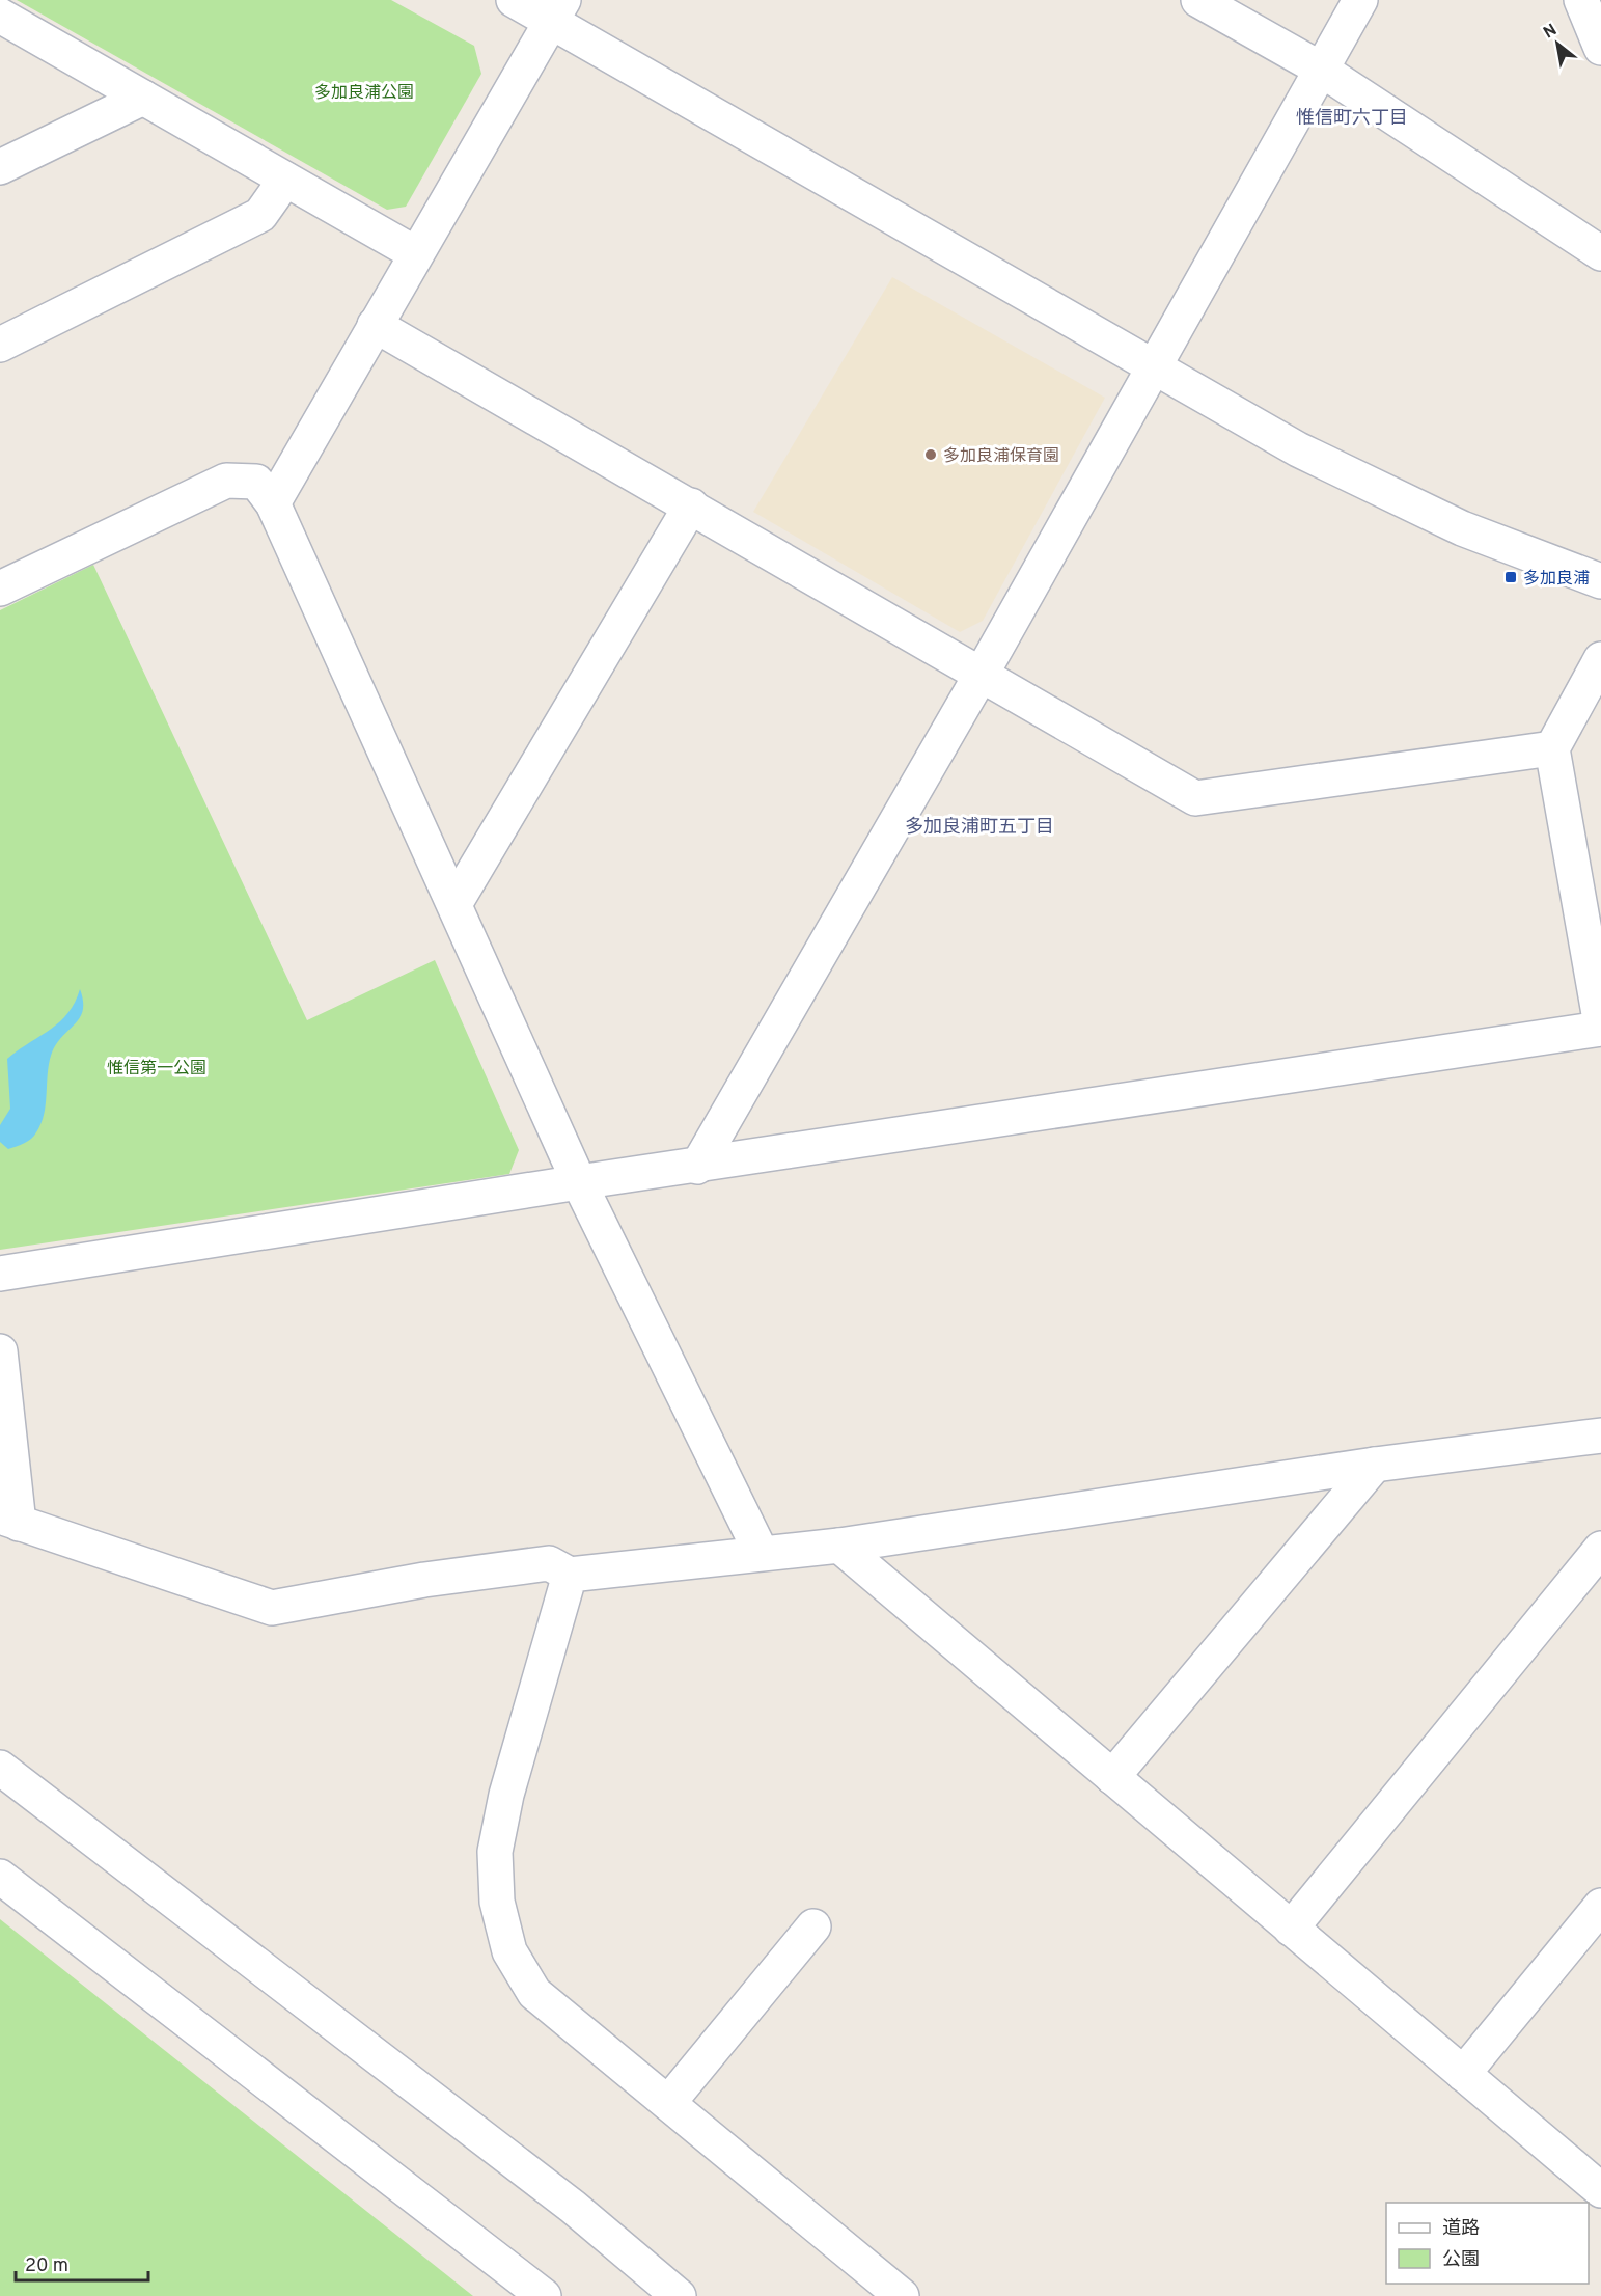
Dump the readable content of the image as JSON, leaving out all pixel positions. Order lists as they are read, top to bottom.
{
  "districts": ["惟信町六丁目", "多加良浦町五丁目"],
  "parks": ["多加良浦公園", "惟信第一公園"],
  "places": {
    "other": ["多加良浦保育園"],
    "transit": ["多加良浦"]
  },
  "legend": ["道路", "公園"],
  "scale_bar": "20 m",
  "north": "top left"
}
